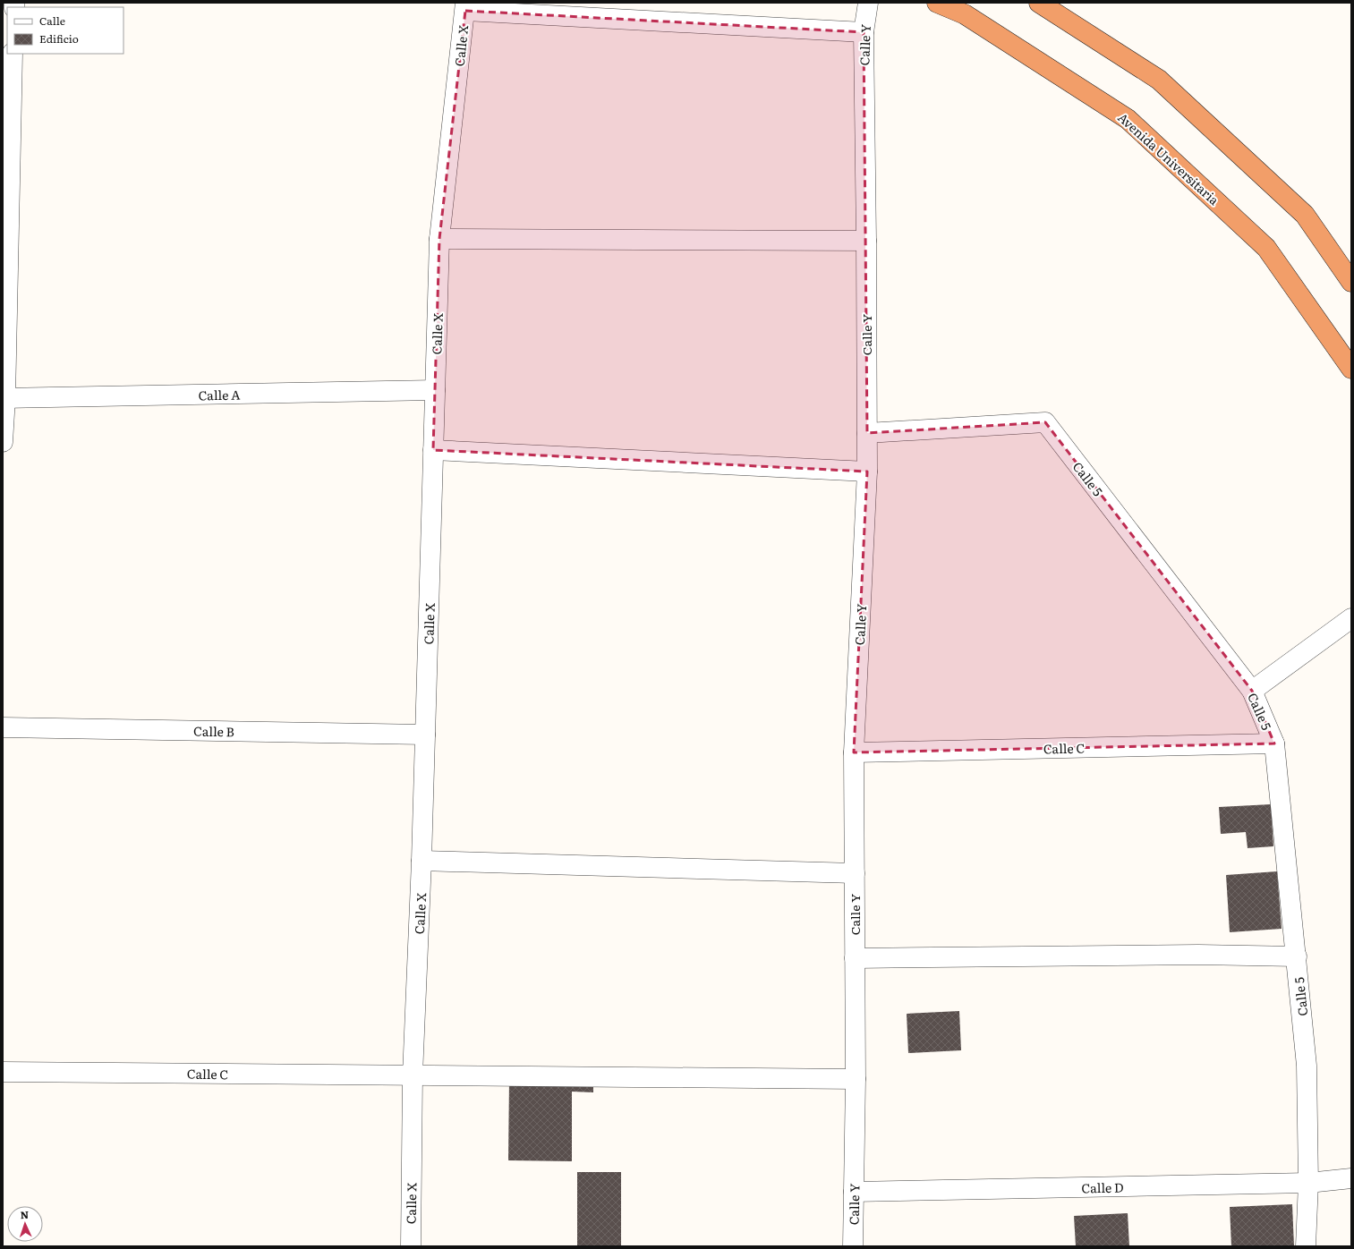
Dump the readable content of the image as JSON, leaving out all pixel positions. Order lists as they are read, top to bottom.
{
  "streets": {
    "highway": ["Avenida Universitaria"],
    "street": [
      "Calle Y",
      "Calle X",
      "Calle A",
      "Calle 5",
      "Calle B",
      "Calle C",
      "Calle D"
    ]
  },
  "crossings": [
    ["Calle Y", "Calle 5"],
    ["Calle Y", "Calle C"],
    ["Calle Y", "Calle D"],
    ["Calle X", "Calle A"],
    ["Calle X", "Calle B"],
    ["Calle X", "Calle C"],
    ["Calle 5", "Calle C"],
    ["Calle 5", "Calle D"]
  ],
  "legend": ["Calle", "Edificio"],
  "north": "top"
}
